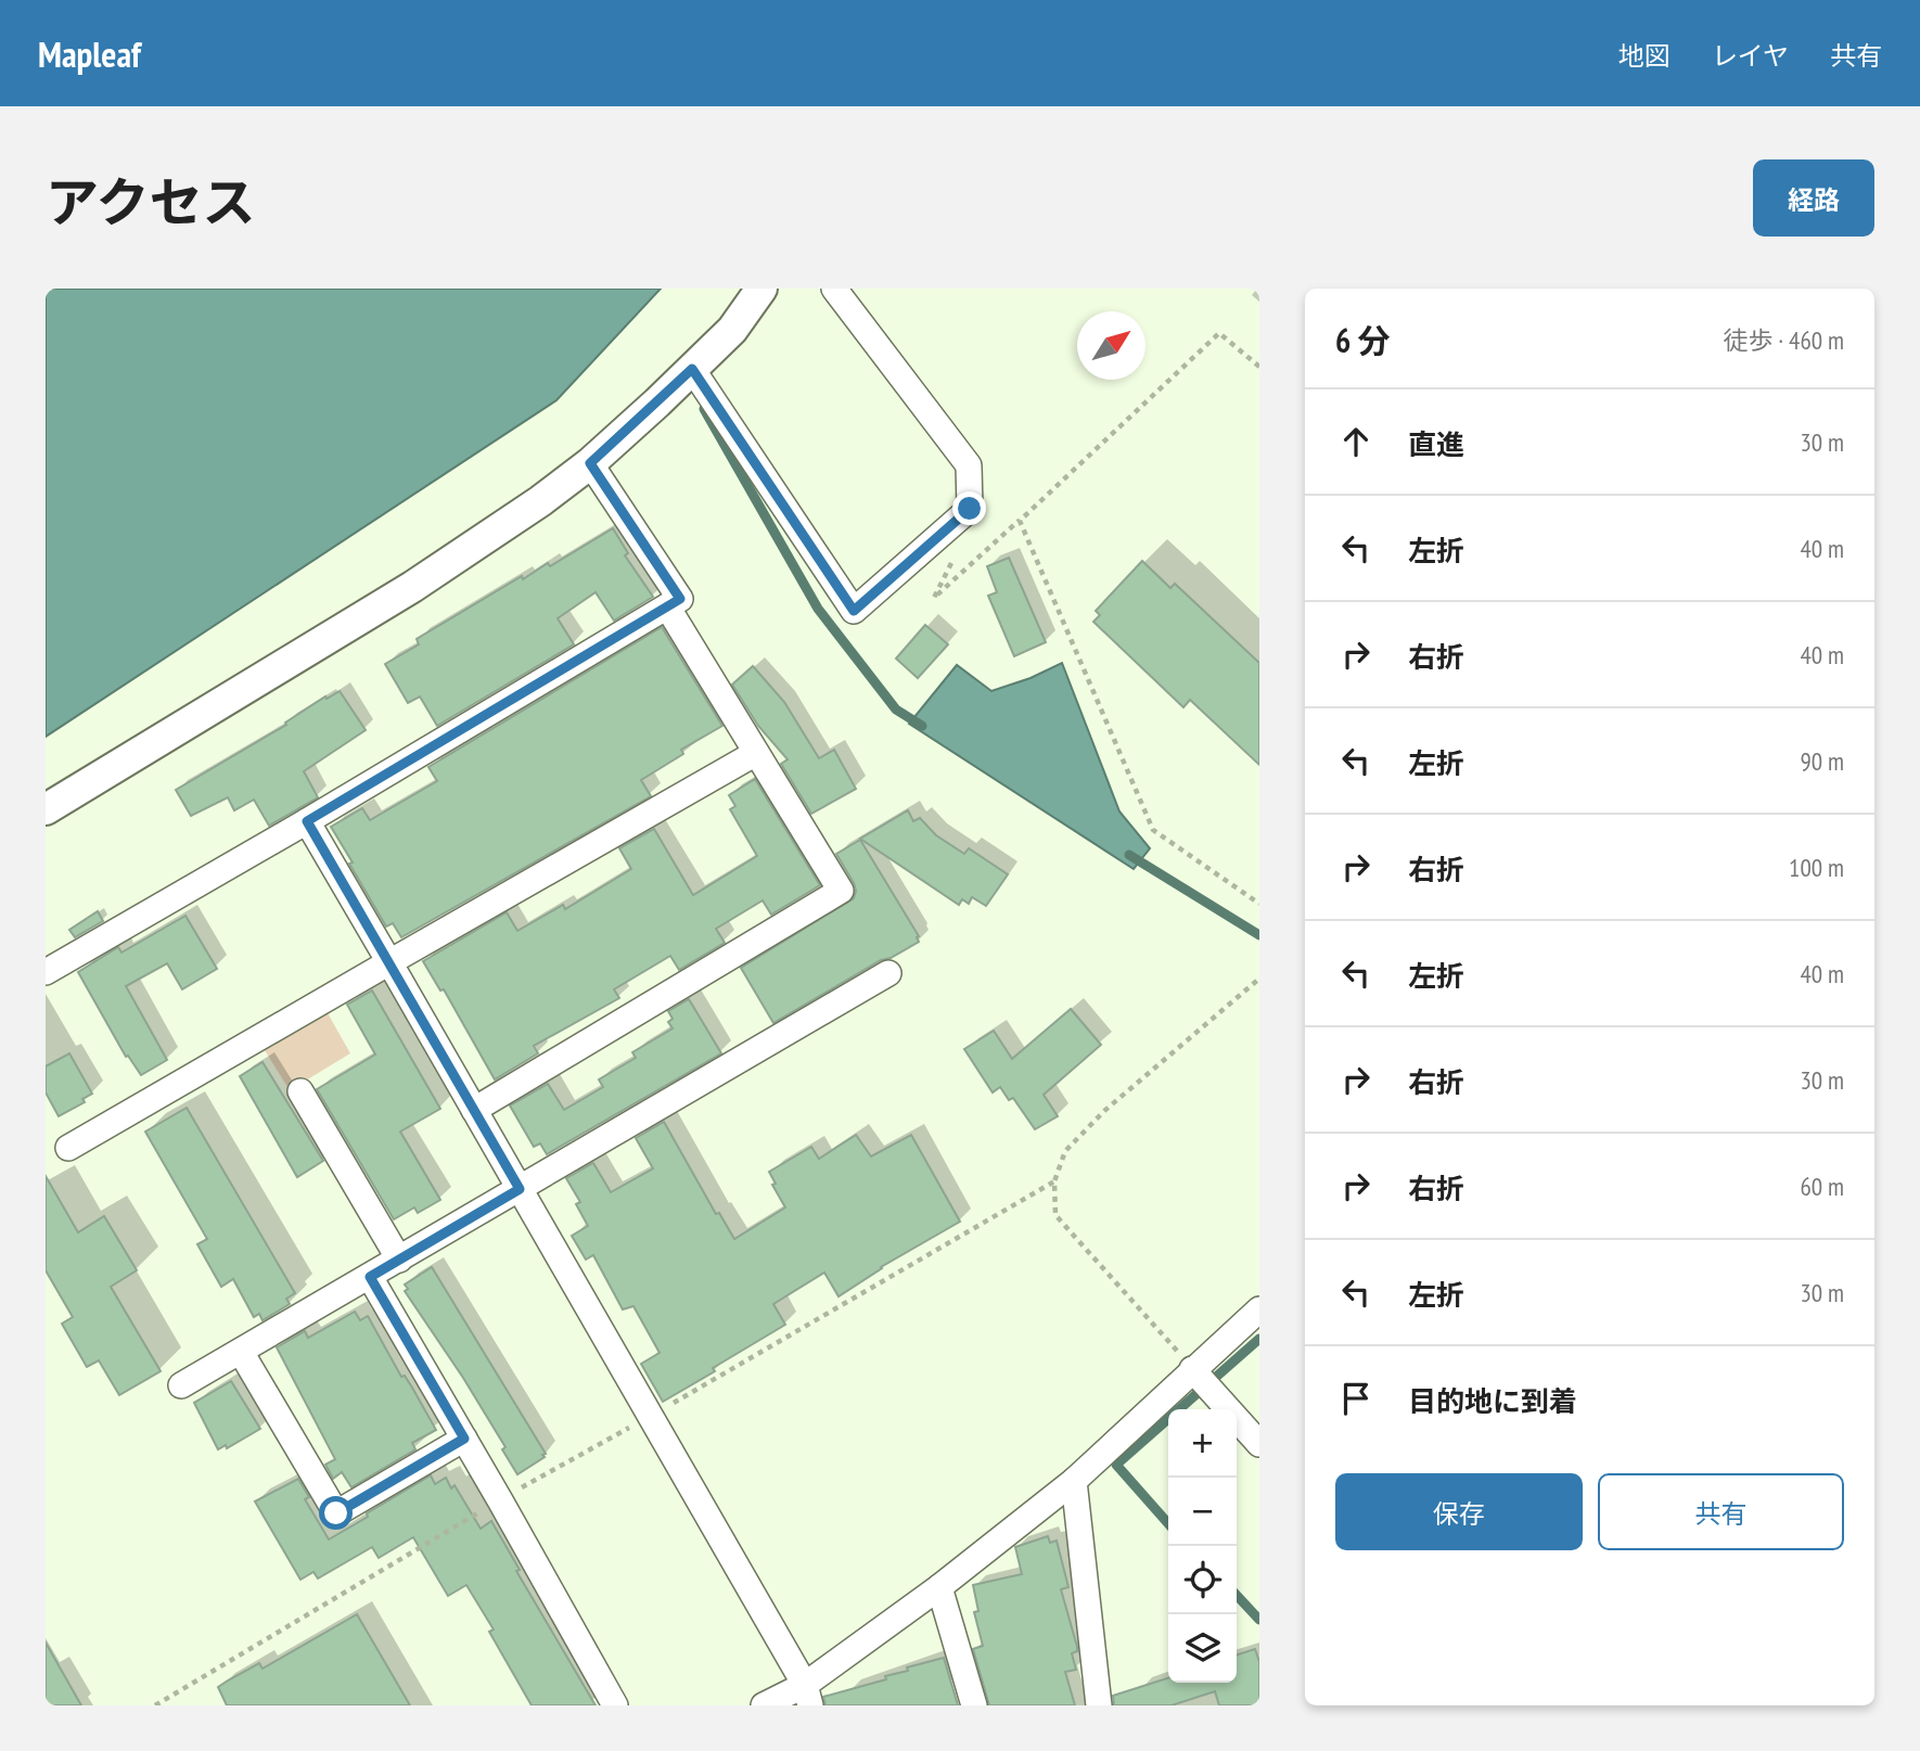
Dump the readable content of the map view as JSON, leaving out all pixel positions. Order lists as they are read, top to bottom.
{
  "north": "top right",
  "page": {
    "header": "Mapleaf",
    "nav": ["地図", "レイヤ", "共有"],
    "title": "アクセス",
    "buttons": [
      "経路",
      ["保存", "共有"]
    ],
    "heading": ["6 分", "徒歩 · 460 m"],
    "list": [
      ["直進", "30 m"],
      ["左折", "40 m"],
      ["右折", "40 m"],
      ["左折", "90 m"],
      ["右折", "100 m"],
      ["左折", "40 m"],
      ["右折", "30 m"],
      ["右折", "60 m"],
      ["左折", "30 m"],
      "目的地に到着"
    ],
    "map_buttons": ["+", "−"]
  }
}
